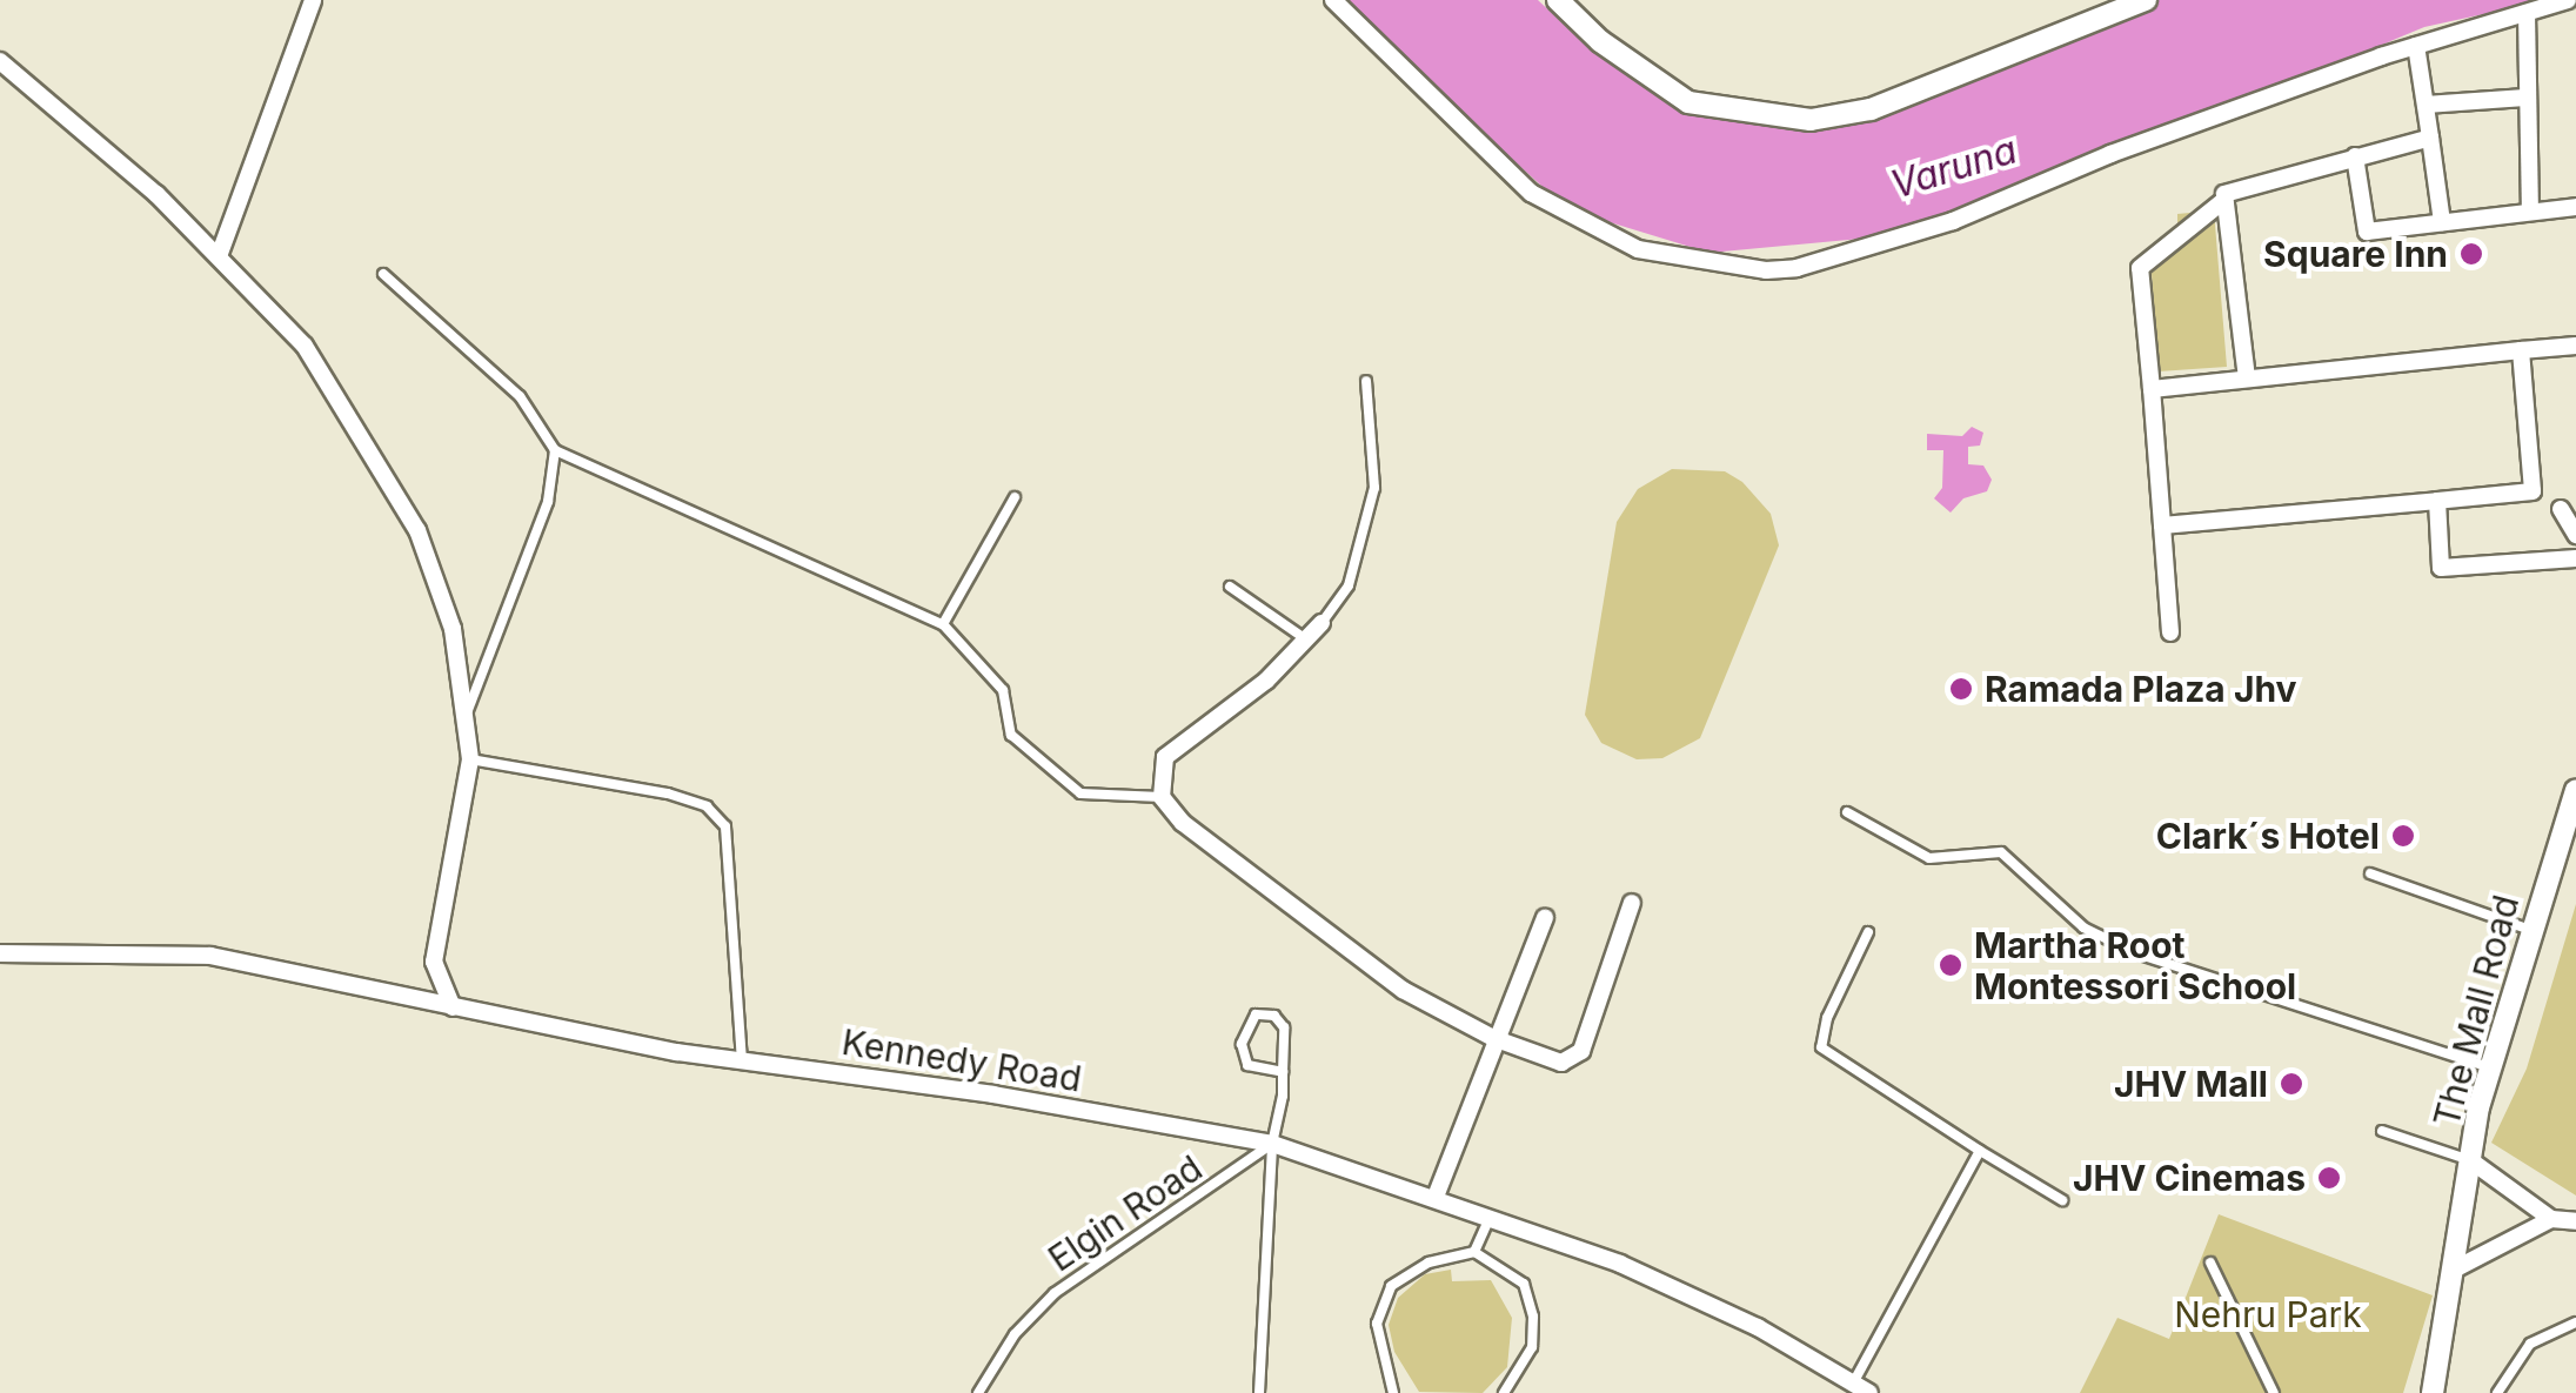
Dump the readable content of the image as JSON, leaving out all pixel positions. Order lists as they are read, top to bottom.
{
  "streets": {
    "street": ["The Mall Road", "Kennedy Road"],
    "lane": ["Elgin Road"]
  },
  "crossings": [
    ["Kennedy Road", "Elgin Road"]
  ],
  "water": ["Varuna"],
  "parks": ["Nehru Park"],
  "places": [
    "Square Inn",
    "Ramada Plaza Jhv",
    "Clark´s Hotel",
    "Martha Root Montessori School",
    "JHV Mall",
    "JHV Cinemas"
  ]
}
